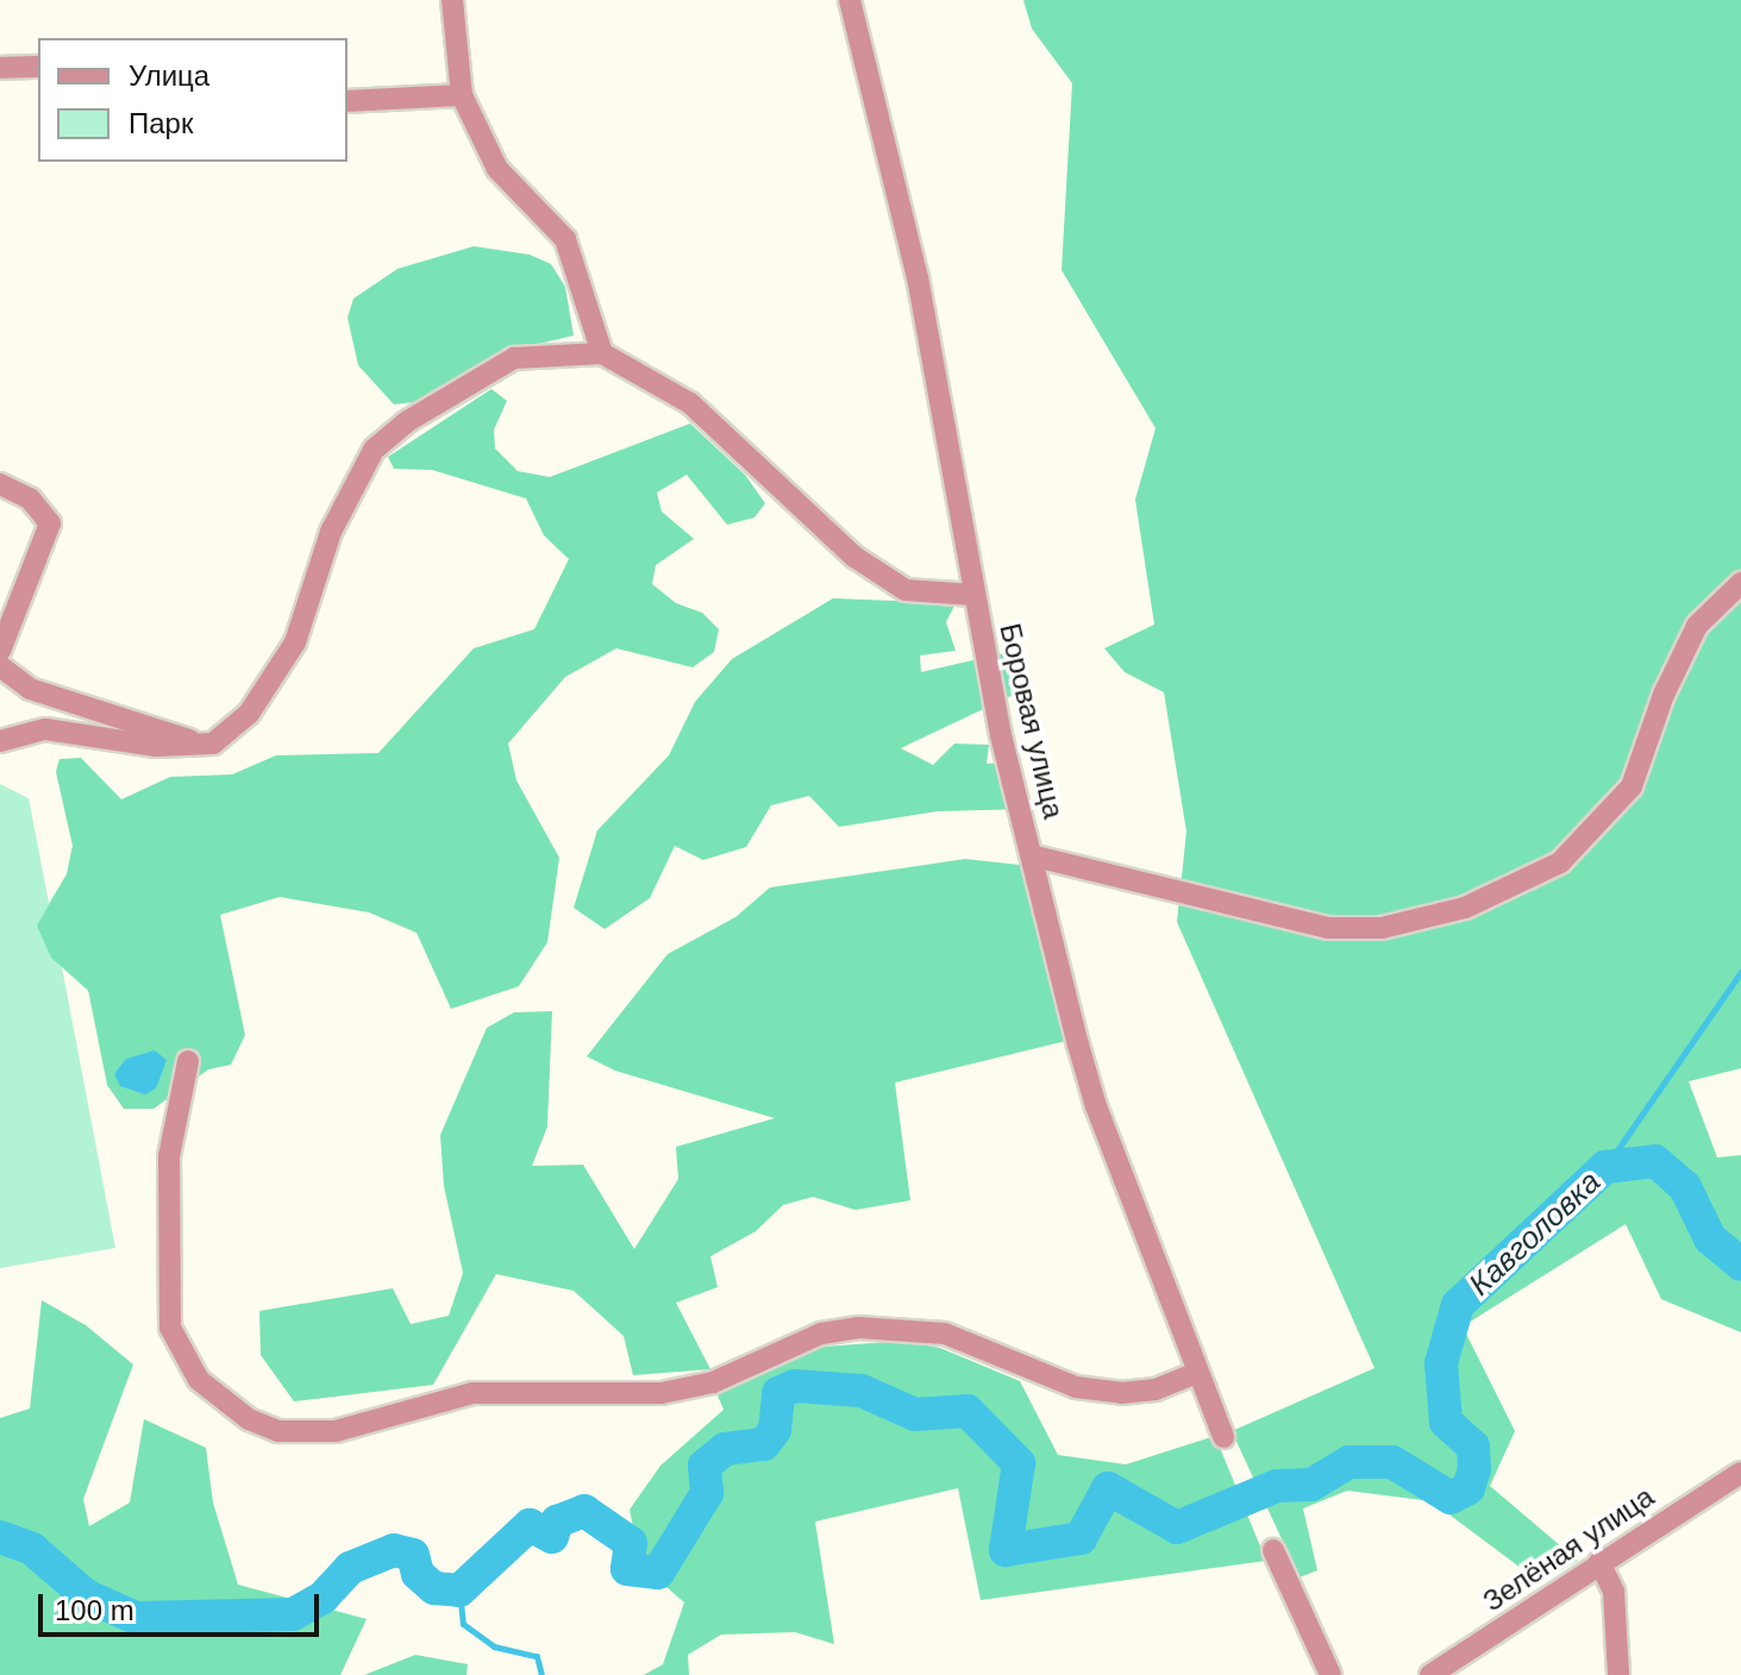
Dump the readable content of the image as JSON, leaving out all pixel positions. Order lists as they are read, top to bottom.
{
  "streets": {
    "street": ["Боровая улица", "Зелёная улица"]
  },
  "water": ["Кавголовка"],
  "legend": ["Улица", "Парк"],
  "scale_bar": "100 m"
}
